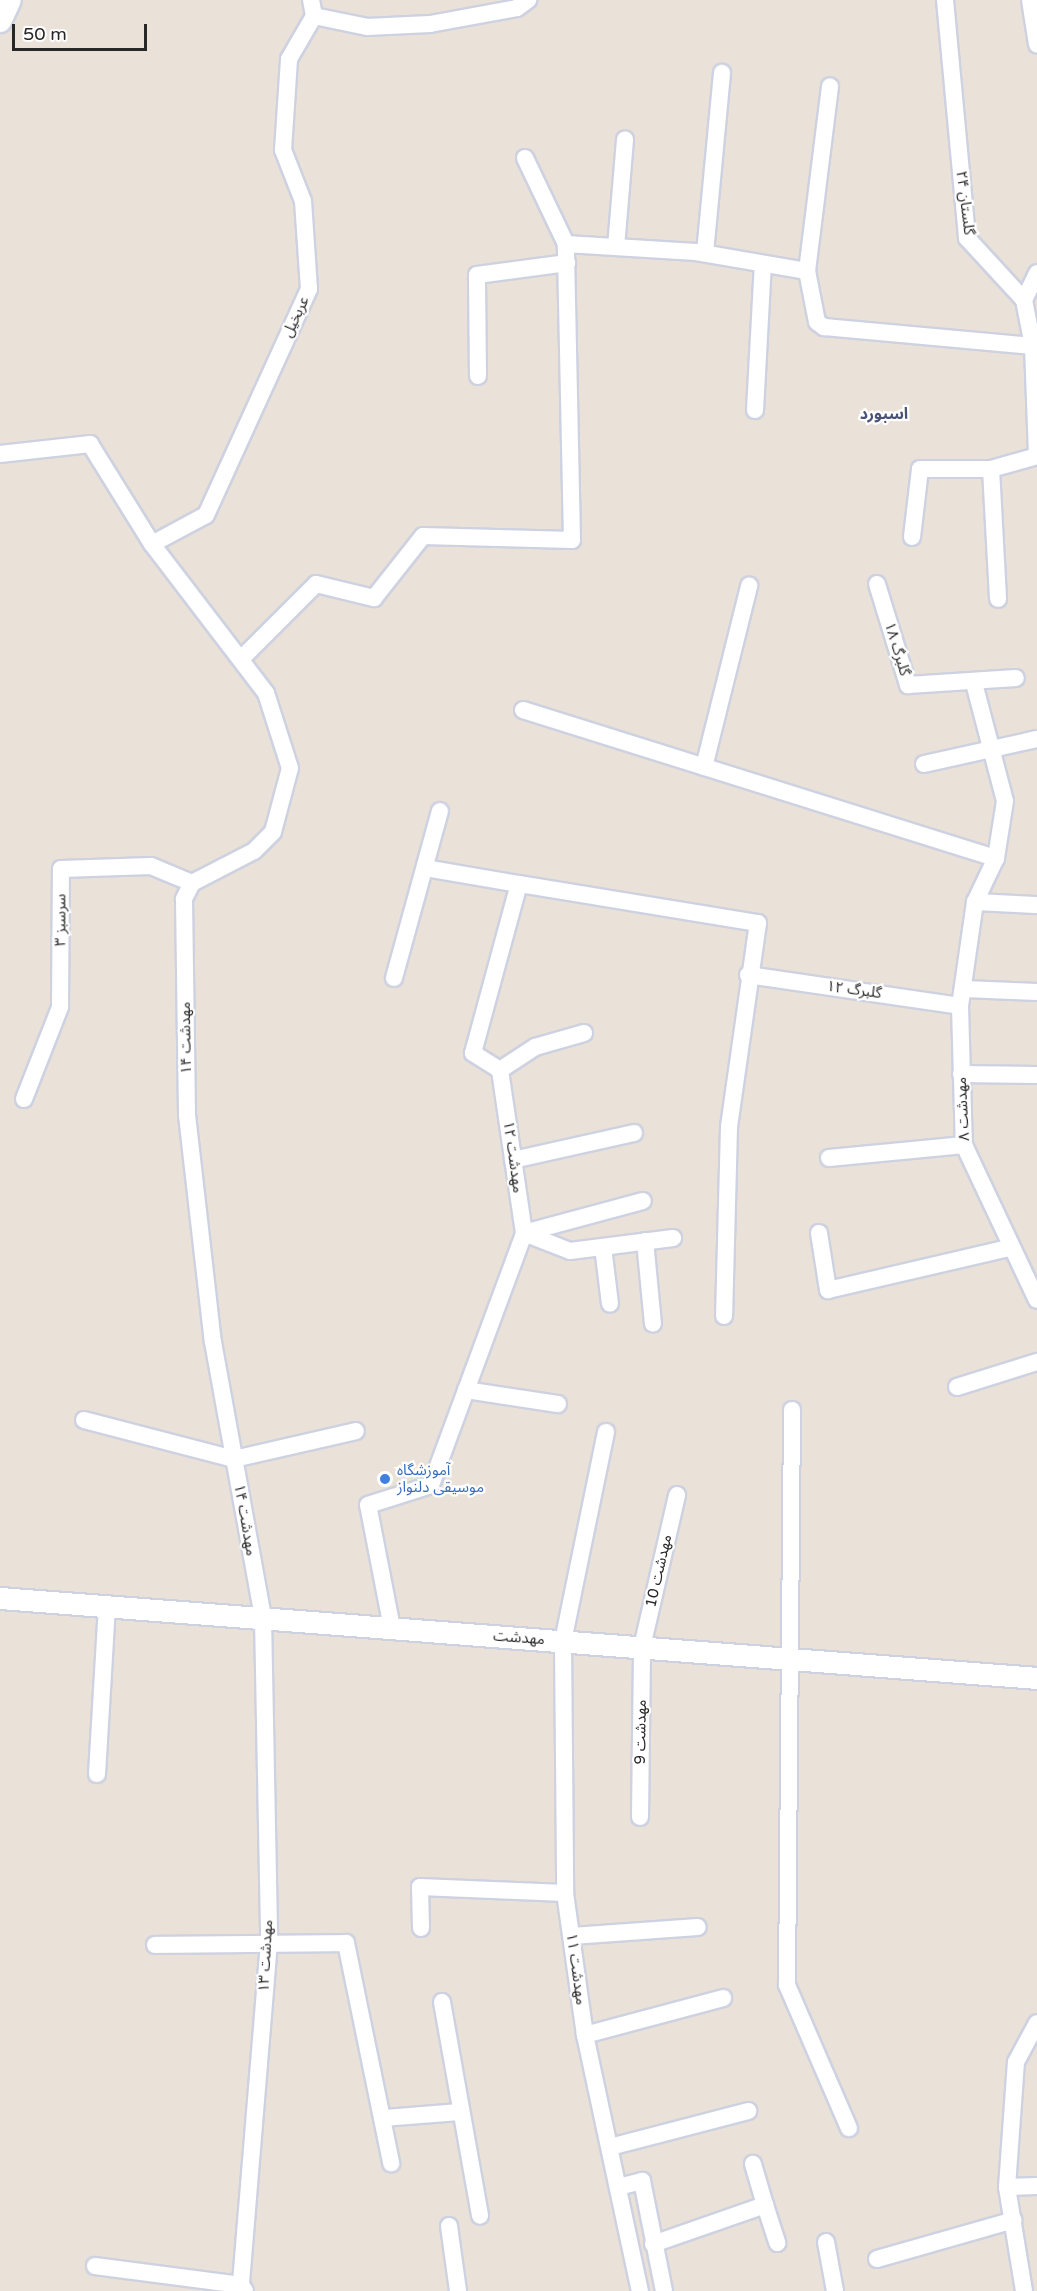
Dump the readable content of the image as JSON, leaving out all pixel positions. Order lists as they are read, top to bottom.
{
  "streets": {
    "street": [
      "گلستان ۲۴",
      "عربخیل",
      "گلبرگ ۱۸",
      "سرسبز ۳",
      "گلبرگ ١٢",
      "مهدشت ۱۴",
      "مهدشت ۸",
      "مهدشت ۱۲",
      "مهدشت 10",
      "مهدشت",
      "مهدشت 9",
      "مهدشت ۱۳",
      "مهدشت ۱۱"
    ]
  },
  "crossings": [
    ["گلبرگ ۱۸", "مهدشت ۸"],
    ["سرسبز ۳", "مهدشت ۱۴"],
    ["گلبرگ ١٢", "مهدشت ۸"],
    ["مهدشت ۱۴", "مهدشت"],
    ["مهدشت ۱۴", "مهدشت ۱۳"],
    ["مهدشت ۱۲", "مهدشت"],
    ["مهدشت 10", "مهدشت"],
    ["مهدشت 10", "مهدشت 9"],
    ["مهدشت", "مهدشت 9"],
    ["مهدشت", "مهدشت ۱۳"],
    ["مهدشت", "مهدشت ۱۱"]
  ],
  "districts": ["اسبورد"],
  "places": ["آموزشگاه موسیقی دلنواز"],
  "scale_bar": "50 m"
}
